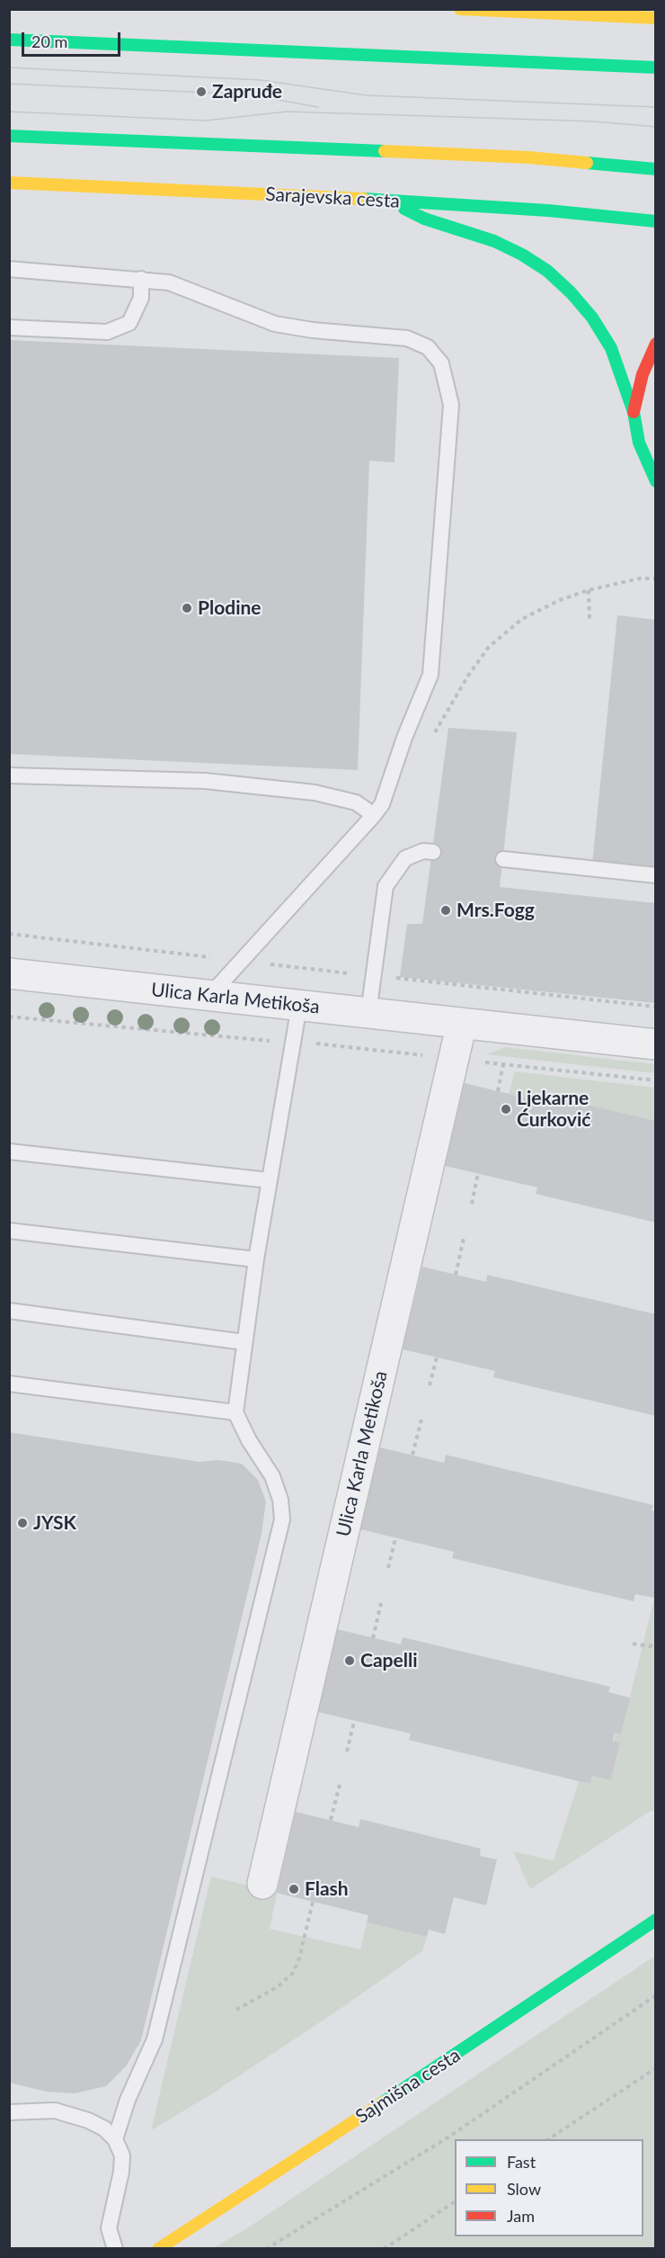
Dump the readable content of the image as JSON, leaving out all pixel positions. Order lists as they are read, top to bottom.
{
  "streets": {
    "main road": ["Sarajevska cesta", "Sajmišna cesta"],
    "street": ["Ulica Karla Metikoša"]
  },
  "places": [
    "Zapruđe",
    "Plodine",
    "Mrs.Fogg",
    "Ljekarne Ćurković",
    "JYSK",
    "Capelli",
    "Flash"
  ],
  "legend": ["Fast", "Slow", "Jam"],
  "scale_bar": "20 m"
}
